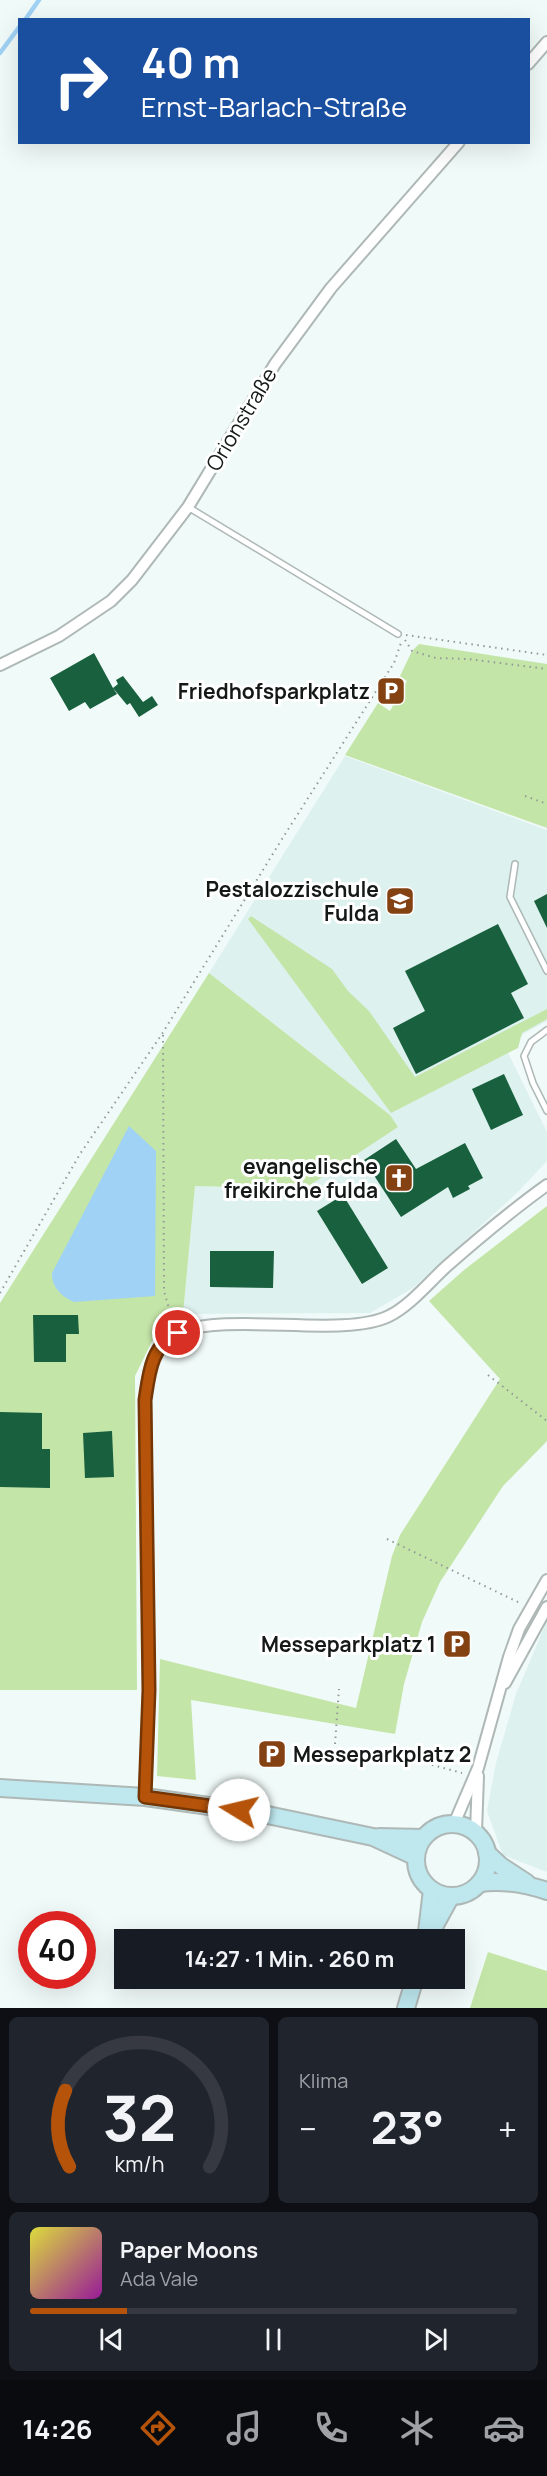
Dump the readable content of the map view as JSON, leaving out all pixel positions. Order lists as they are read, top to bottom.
{
  "streets": {
    "street": ["Orionstraße"]
  },
  "places": {
    "parking": ["Friedhofsparkplatz", "Messeparkplatz 1", "Messeparkplatz 2"],
    "school or university": ["Pestalozzischule Fulda"],
    "church": ["evangelische freikirche fulda"]
  },
  "page": {
    "turn": ["40 m", "Ernst-Barlach-Straße"],
    "limit": "40",
    "trip": "14:27 · 1 Min. · 260 m",
    "tile": "Klima",
    "heat": ["−", "23°", "+"],
    "song": ["Paper Moons", "Ada Vale"],
    "tabs": "14:26",
    "gauge": ["32", "km/h"]
  }
}
